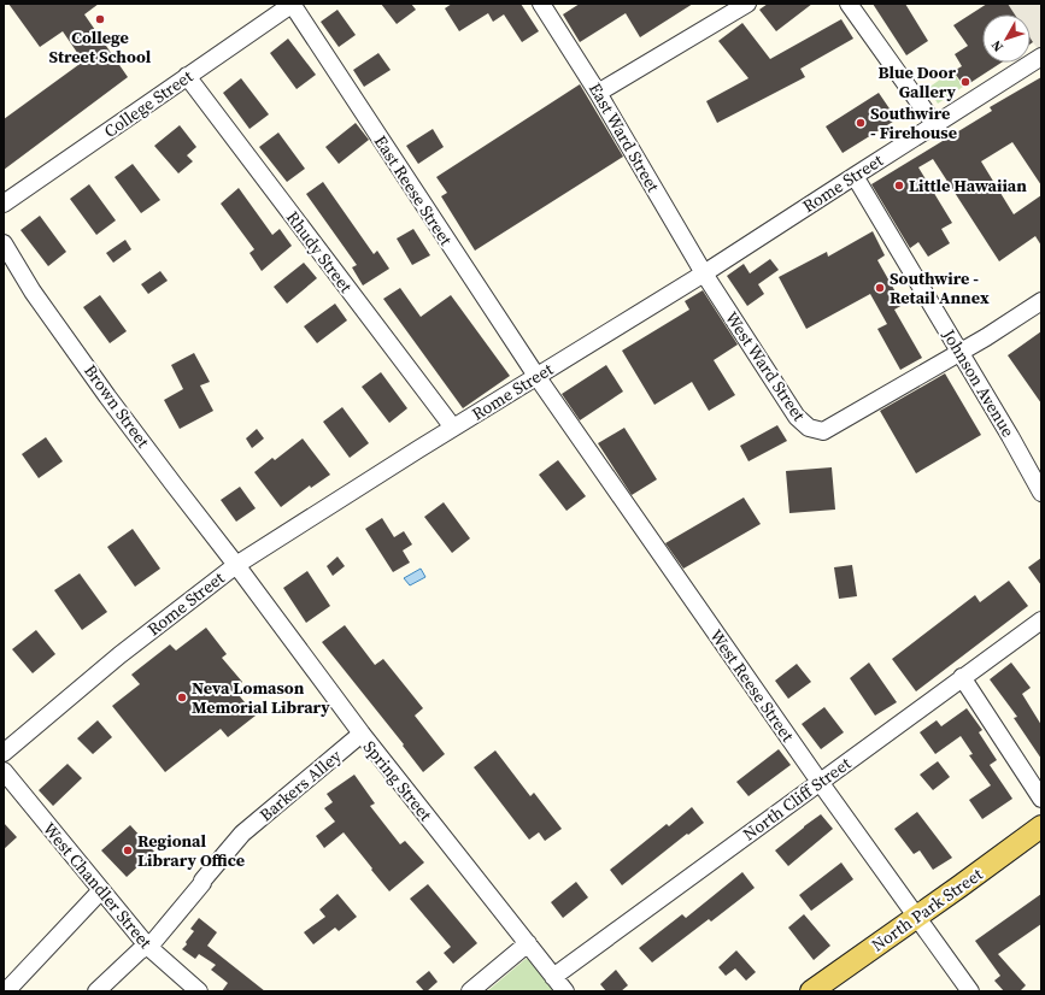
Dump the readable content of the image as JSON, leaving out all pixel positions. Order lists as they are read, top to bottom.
{
  "streets": {
    "main road": ["North Park Street"],
    "street": [
      "College Street",
      "East Ward Street",
      "Rome Street",
      "East Reese Street",
      "Rhudy Street",
      "West Ward Street",
      "Johnson Avenue",
      "Brown Street",
      "West Reese Street",
      "Spring Street",
      "Barkers Alley",
      "North Cliff Street",
      "West Chandler Street"
    ]
  },
  "crossings": [
    ["College Street", "East Reese Street"],
    ["College Street", "Rhudy Street"],
    ["East Ward Street", "Rome Street"],
    ["East Ward Street", "West Ward Street"],
    ["Rome Street", "East Reese Street"],
    ["Rome Street", "Rhudy Street"],
    ["Rome Street", "West Ward Street"],
    ["Rome Street", "Johnson Avenue"],
    ["Rome Street", "Brown Street"],
    ["Rome Street", "West Reese Street"],
    ["Rome Street", "Spring Street"],
    ["East Reese Street", "West Reese Street"],
    ["West Ward Street", "Johnson Avenue"],
    ["Brown Street", "Spring Street"],
    ["West Reese Street", "North Cliff Street"],
    ["West Reese Street", "North Park Street"],
    ["Spring Street", "Barkers Alley"],
    ["Spring Street", "North Cliff Street"],
    ["Barkers Alley", "West Chandler Street"]
  ],
  "places": [
    "College Street School",
    "Blue Door Gallery",
    "Southwire - Firehouse",
    "Little Hawaiian",
    "Southwire - Retail Annex",
    "Neva Lomason Memorial Library",
    "Regional Library Office"
  ],
  "north": "bottom left"
}
